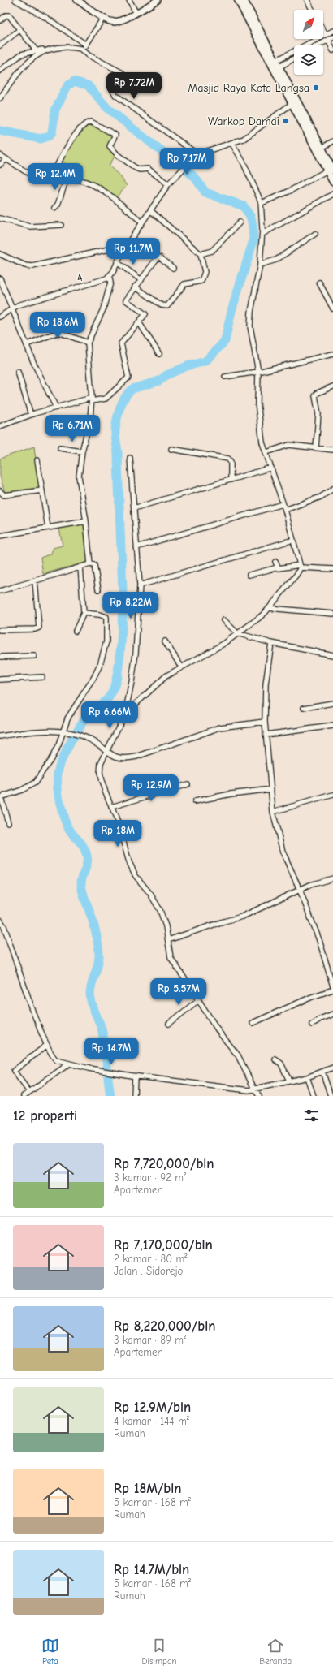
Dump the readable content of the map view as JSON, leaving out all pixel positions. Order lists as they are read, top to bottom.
{
  "streets": {
    "street": ["4"]
  },
  "places": ["Masjid Raya Kota Langsa", "Warkop Damai"],
  "north": "top right",
  "page": {
    "price": [
      "Rp 7.72M",
      "Rp 7.17M",
      "Rp 12.4M",
      "Rp 11.7M",
      "Rp 18.6M",
      "Rp 6.71M",
      "Rp 8.22M",
      "Rp 6.66M",
      "Rp 12.9M",
      "Rp 18M",
      "Rp 5.57M",
      "Rp 14.7M"
    ],
    "heading": "12 properti",
    "list": [
      {
        "name": "Rp 7,720,000/bln",
        "note": "3 kamar · 92 m² · Apartemen"
      },
      {
        "name": "Rp 7,170,000/bln",
        "note": "2 kamar · 80 m² · Jalan . Sidorejo"
      },
      {
        "name": "Rp 8,220,000/bln",
        "note": "3 kamar · 89 m² · Apartemen"
      },
      {
        "name": "Rp 12.9M/bln",
        "note": "4 kamar · 144 m² · Rumah"
      },
      {
        "name": "Rp 18M/bln",
        "note": "5 kamar · 168 m² · Rumah"
      },
      {
        "name": "Rp 14.7M/bln",
        "note": "5 kamar · 168 m² · Rumah"
      }
    ],
    "tabs": ["Peta", "Disimpan", "Beranda"]
  }
}
